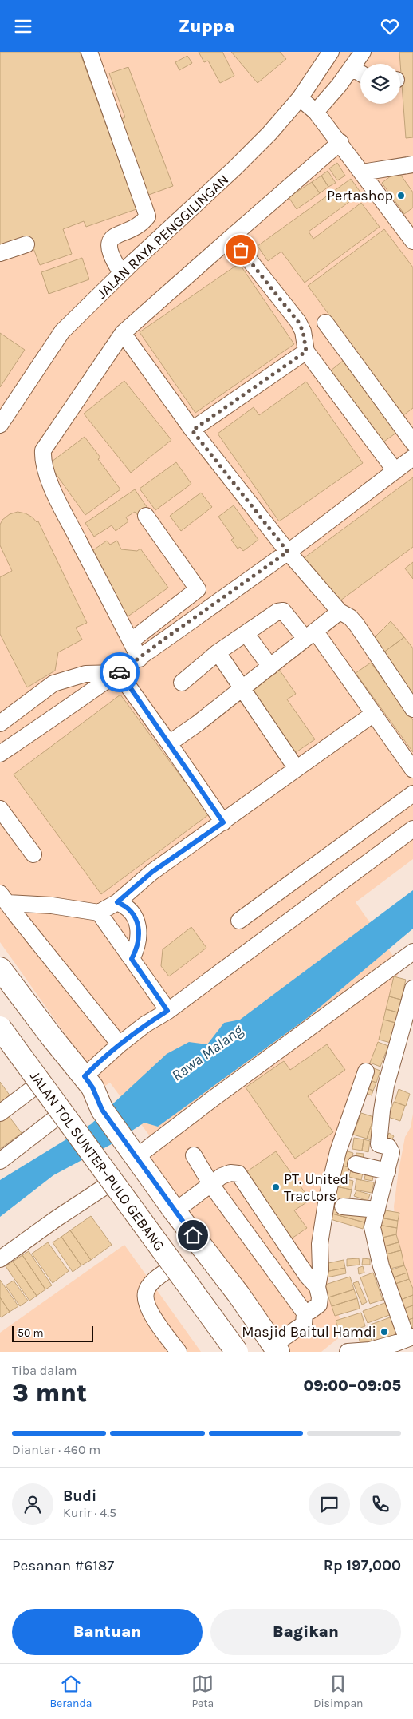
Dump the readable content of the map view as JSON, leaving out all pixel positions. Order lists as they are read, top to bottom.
{
  "streets": {
    "highway": ["JALAN TOL SUNTER–PULO GEBANG"],
    "street": ["JALAN RAYA PENGGILINGAN"]
  },
  "water": ["Rawa Malang"],
  "places": ["Pertashop", "PT. United Tractors", "Masjid Baitul Hamdi"],
  "scale_bar": "50 m",
  "page": {
    "header": "Zuppa",
    "scale": "50 m",
    "heading": ["3 mnt", "Tiba dalam", "09:00–09:05"],
    "panel": [
      "Budi",
      "Kurir · 4.5",
      "Pesanan #6187",
      "Rp 197,000"
    ],
    "bar": "Diantar · 460 m",
    "buttons": ["Bantuan", "Bagikan"],
    "tabs": ["Beranda", "Peta", "Disimpan"]
  }
}
